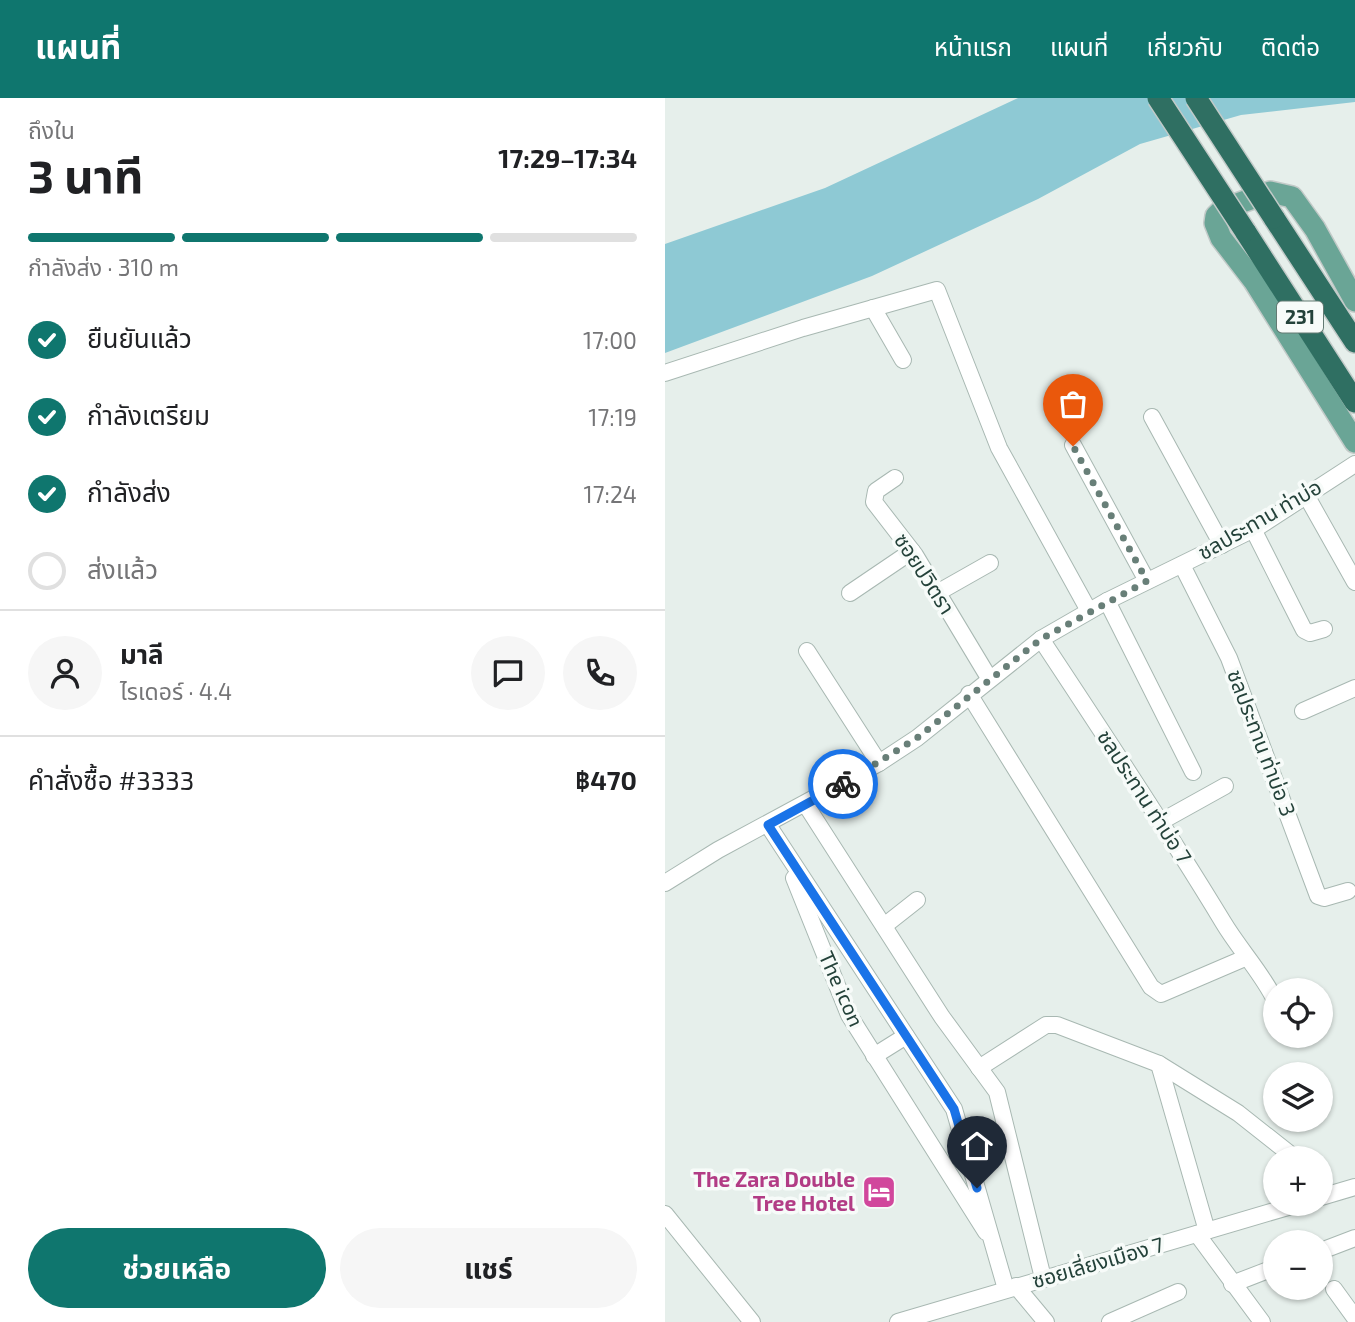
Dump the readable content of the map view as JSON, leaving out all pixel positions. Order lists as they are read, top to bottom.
{
  "streets": {
    "highway": ["231"],
    "street": [
      "ชลประทาน ท่าบ่อ",
      "ซอยปวิตรา",
      "ชลประทาน ท่าบ่อ 3",
      "ชลประทาน ท่าบ่อ 7",
      "The icon",
      "ซอยเลี่ยงเมือง 7"
    ]
  },
  "crossings": [
    ["ชลประทาน ท่าบ่อ", "ซอยปวิตรา"],
    ["ชลประทาน ท่าบ่อ", "ชลประทาน ท่าบ่อ 3"],
    ["ชลประทาน ท่าบ่อ", "ชลประทาน ท่าบ่อ 7"],
    ["ชลประทาน ท่าบ่อ", "The icon"],
    ["The icon", "ซอยเลี่ยงเมือง 7"]
  ],
  "places": {
    "hotel": ["The Zara Double Tree Hotel"]
  },
  "page": {
    "header": "แผนที่",
    "nav": [
      "หน้าแรก",
      "แผนที่",
      "เกี่ยวกับ",
      "ติดต่อ"
    ],
    "heading": ["3 นาที", "ถึงใน", "17:29–17:34"],
    "panel": [
      "มาลี",
      "ไรเดอร์ · 4.4",
      "คำสั่งซื้อ #3333",
      "฿470"
    ],
    "bar": "กำลังส่ง · 310 m",
    "list": [
      ["ยืนยันแล้ว", "17:00"],
      ["กำลังเตรียม", "17:19"],
      ["กำลังส่ง", "17:24"],
      "ส่งแล้ว"
    ],
    "map_buttons": ["+", "−"],
    "buttons": ["ช่วยเหลือ", "แชร์"]
  }
}
